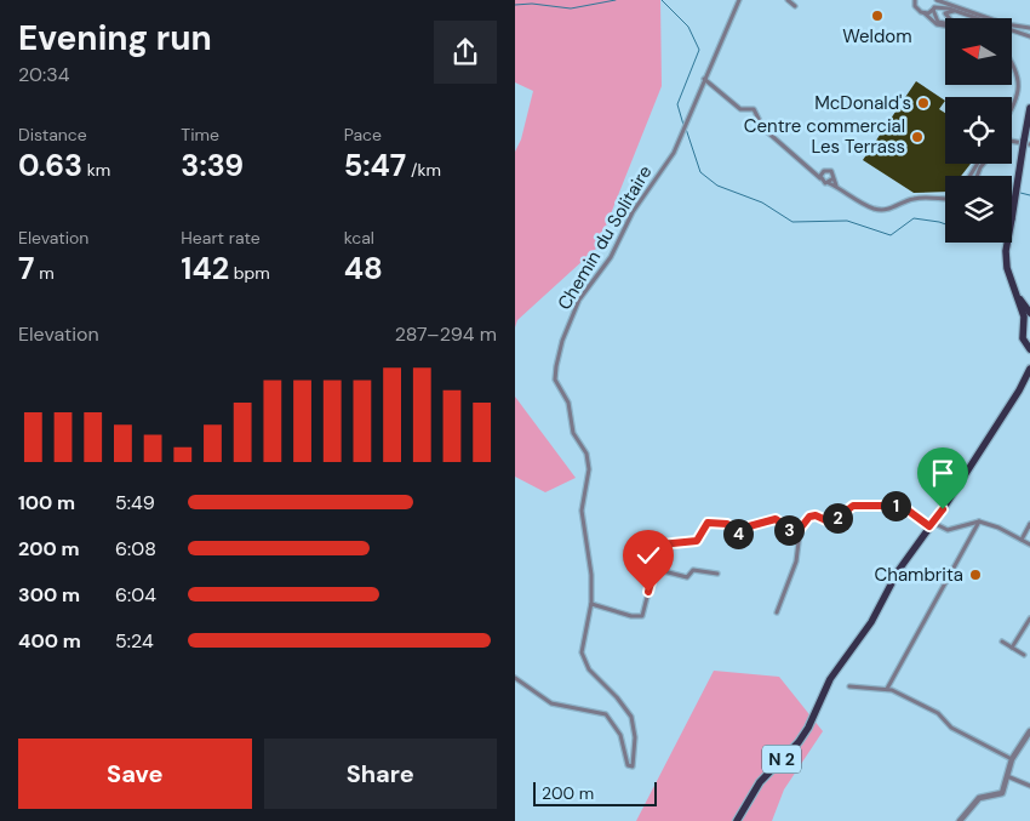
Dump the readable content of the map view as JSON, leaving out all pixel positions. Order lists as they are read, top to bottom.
{
  "streets": {
    "main road": ["N 2"],
    "street": ["Chemin du Solitaire"]
  },
  "places": [
    "Weldom",
    "McDonald's",
    "Centre commercial Les Terrass",
    "Chambrita"
  ],
  "scale_bar": "200 m",
  "north": "left",
  "page": {
    "heading": ["Evening run", "20:34"],
    "stats": [
      ["Distance", "0.63 km"],
      ["Time", "3:39"],
      ["Pace", "5:47 /km"],
      ["Elevation", "7 m"],
      ["Heart rate", "142 bpm"],
      ["kcal", "48"]
    ],
    "chart": ["Elevation", "287–294 m"],
    "list": [
      {
        "name": "100 m",
        "note": "5:49"
      },
      {
        "name": "200 m",
        "note": "6:08"
      },
      {
        "name": "300 m",
        "note": "6:04"
      },
      {
        "name": "400 m",
        "note": "5:24"
      }
    ],
    "pins": [
      "1",
      "2",
      "3",
      "4"
    ],
    "buttons": ["Save", "Share"],
    "scale": "200 m"
  }
}
